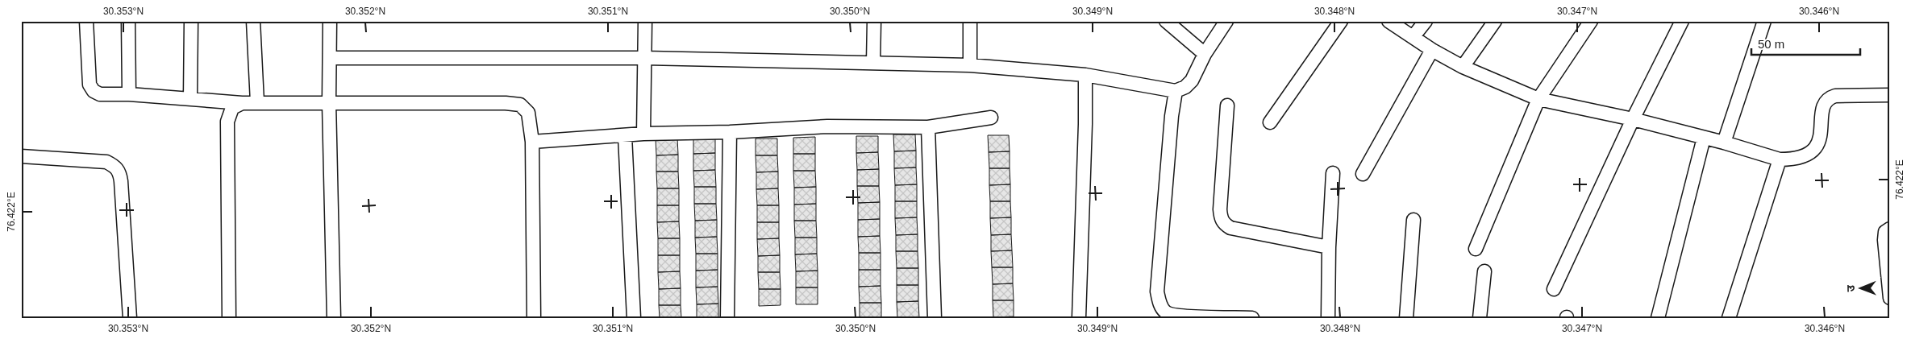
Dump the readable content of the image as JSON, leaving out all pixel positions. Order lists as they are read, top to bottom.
{
  "scale_bar": "50 m",
  "north": "left",
  "coordinates": [
    "30.353°N",
    "30.352°N",
    "30.351°N",
    "30.350°N",
    "30.349°N",
    "30.348°N",
    "30.347°N",
    "30.346°N",
    "76.422°E"
  ]
}
